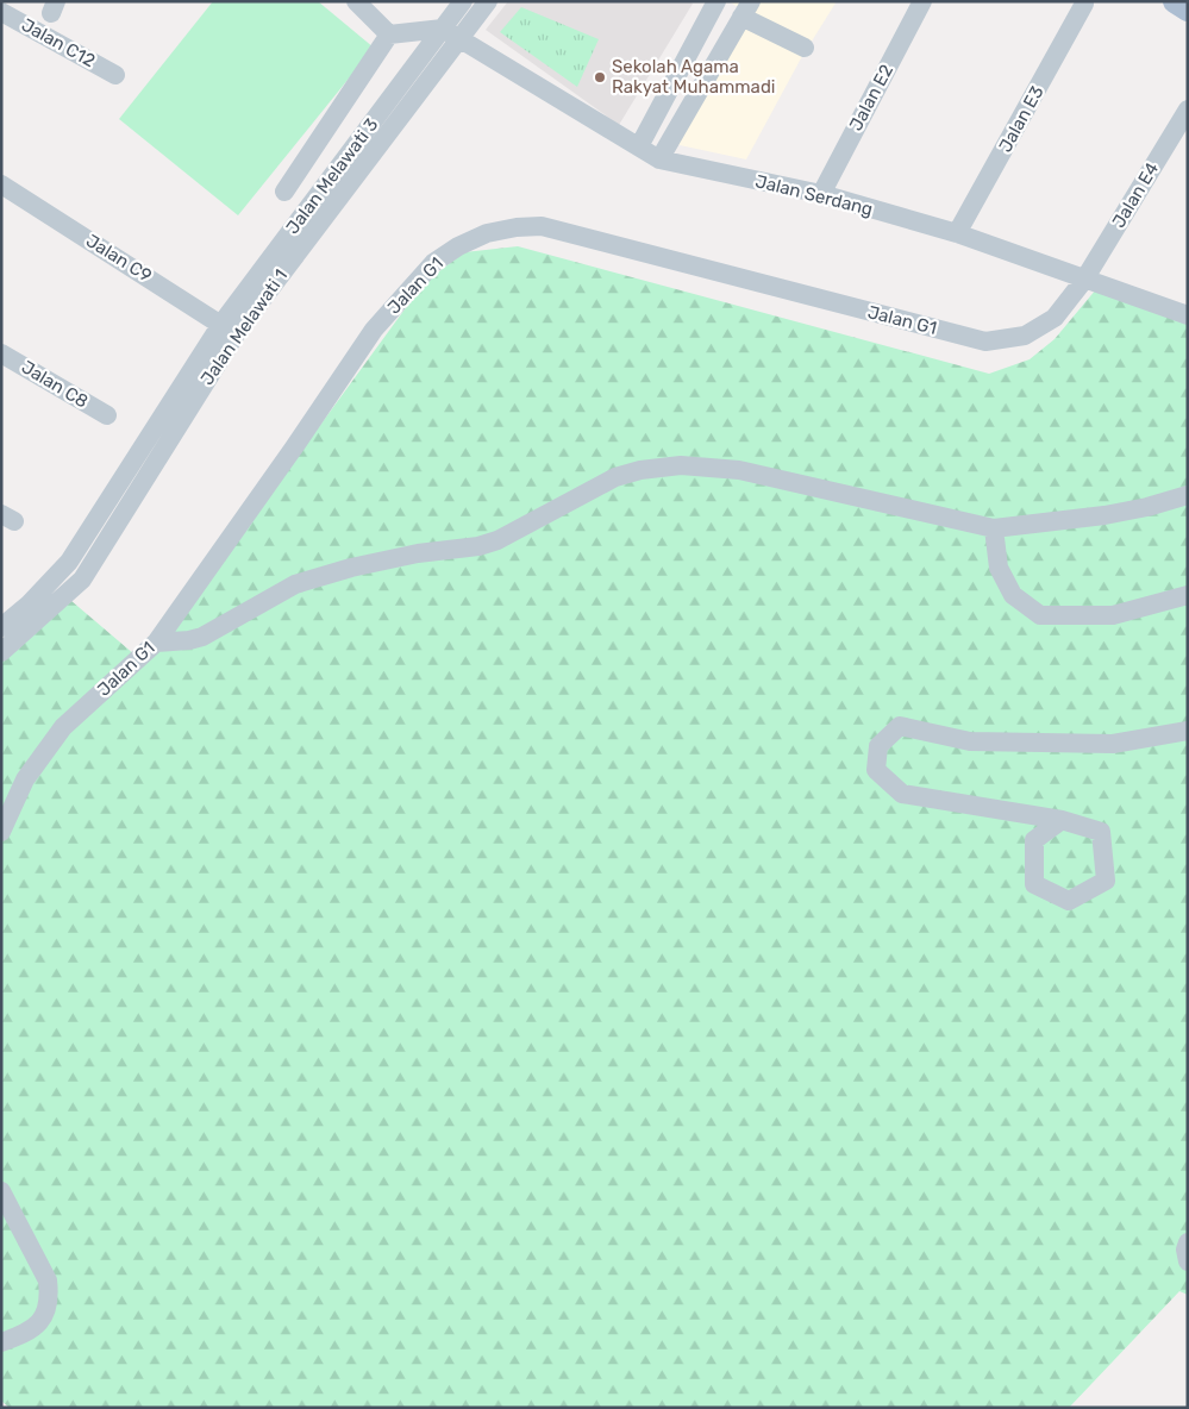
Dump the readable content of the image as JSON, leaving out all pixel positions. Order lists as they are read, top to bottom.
{
  "streets": {
    "street": [
      "Jalan C12",
      "Jalan E2",
      "Jalan E3",
      "Jalan Melawati 3",
      "Jalan Serdang",
      "Jalan E4",
      "Jalan C9",
      "Jalan G1",
      "Jalan Melawati 1",
      "Jalan C8"
    ]
  },
  "crossings": [
    ["Jalan E2", "Jalan Serdang"],
    ["Jalan E3", "Jalan Serdang"],
    ["Jalan Melawati 3", "Jalan Serdang"],
    ["Jalan Melawati 3", "Jalan C9"],
    ["Jalan Melawati 3", "Jalan Melawati 1"],
    ["Jalan Serdang", "Jalan E4"],
    ["Jalan Serdang", "Jalan G1"],
    ["Jalan E4", "Jalan G1"],
    ["Jalan C9", "Jalan Melawati 1"]
  ],
  "places": ["Sekolah Agama Rakyat Muhammadi"]
}
